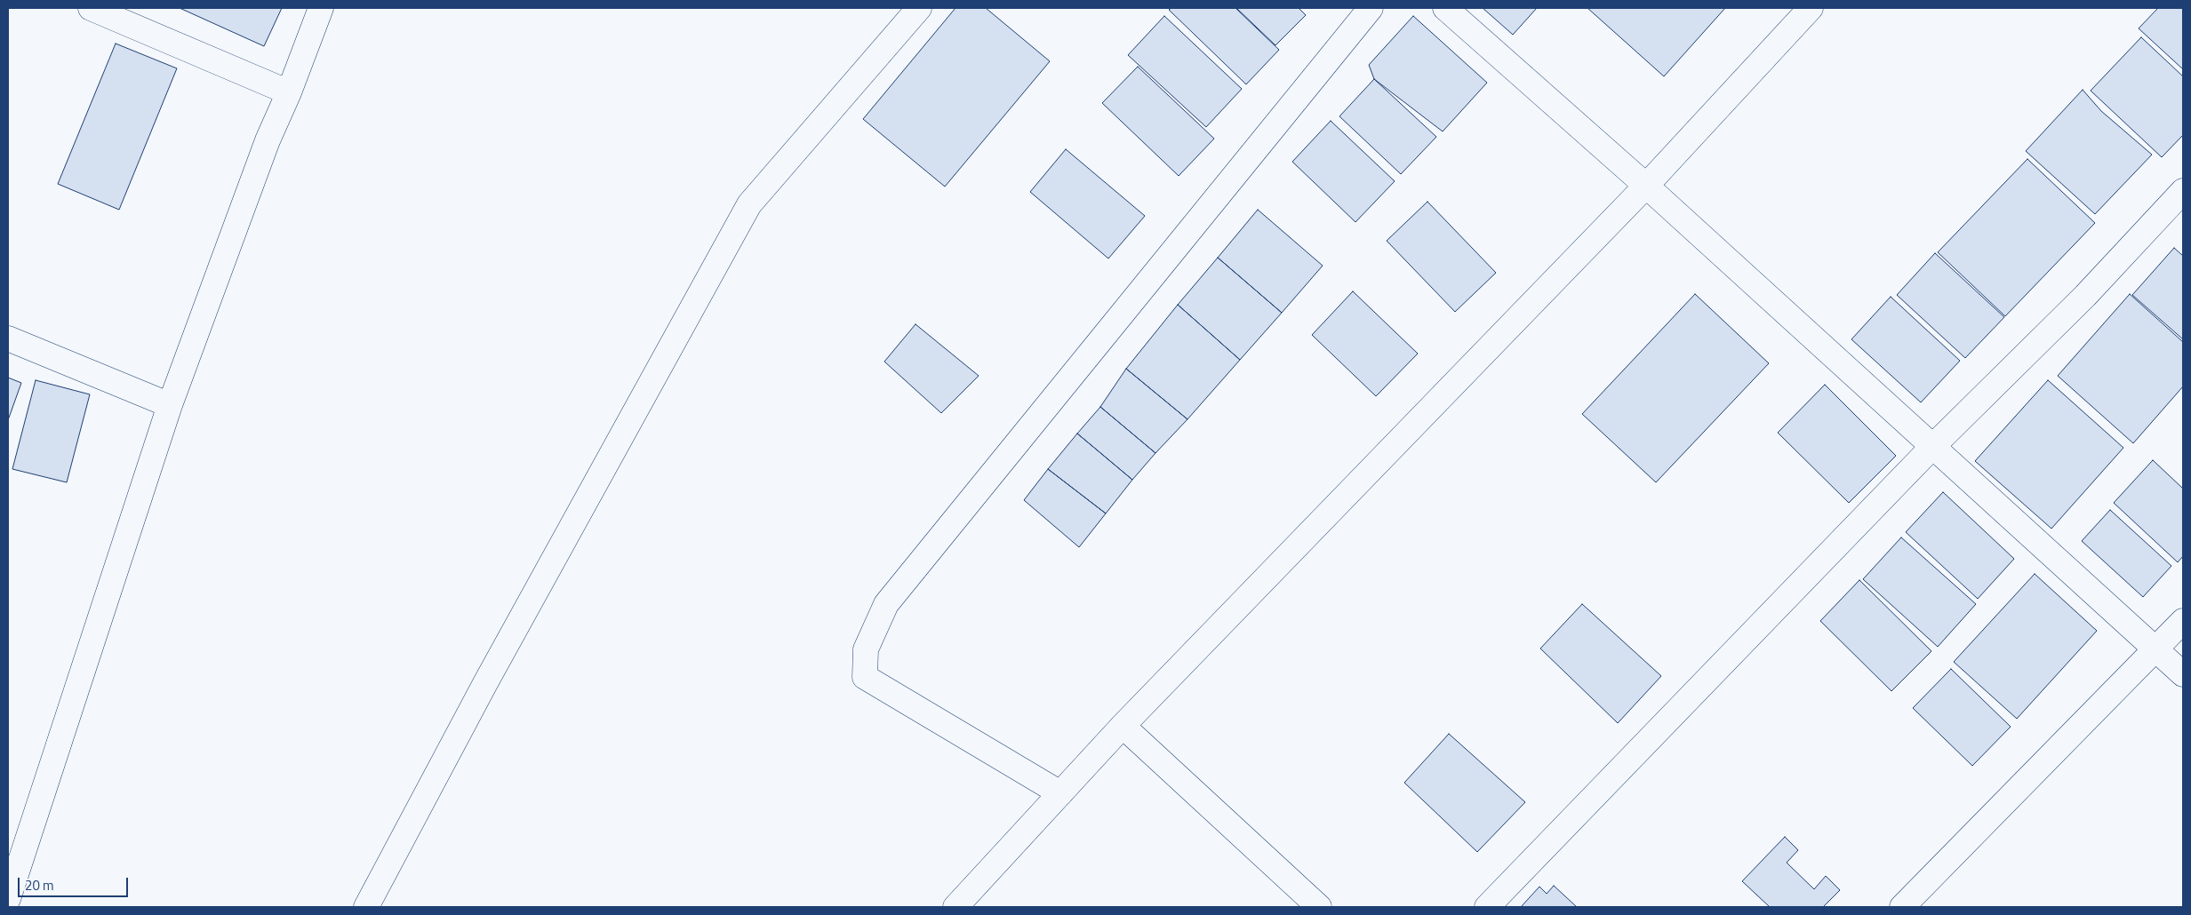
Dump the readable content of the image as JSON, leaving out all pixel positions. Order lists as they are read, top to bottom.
{
  "scale_bar": "20 m"
}
